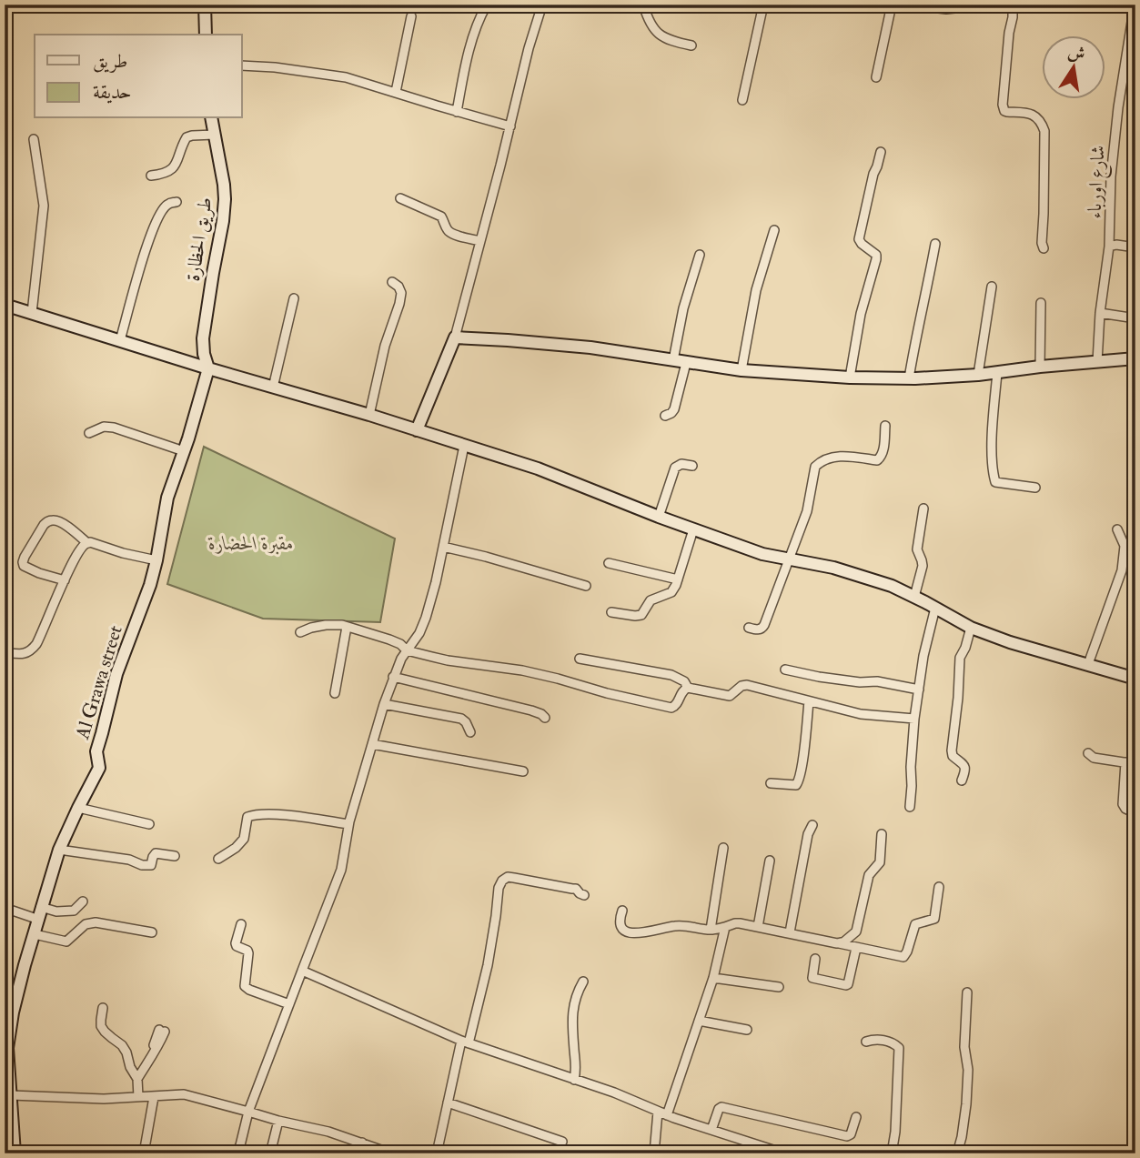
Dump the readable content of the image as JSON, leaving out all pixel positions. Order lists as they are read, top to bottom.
{
  "streets": {
    "street": ["شارع اورباء", "طريق الحظارة", "Al Grawa street"]
  },
  "crossings": [
    ["طريق الحظارة", "Al Grawa street"]
  ],
  "parks": ["مقبرة الحضارة"],
  "legend": ["طريق", "حديقة"],
  "north": "top"
}
